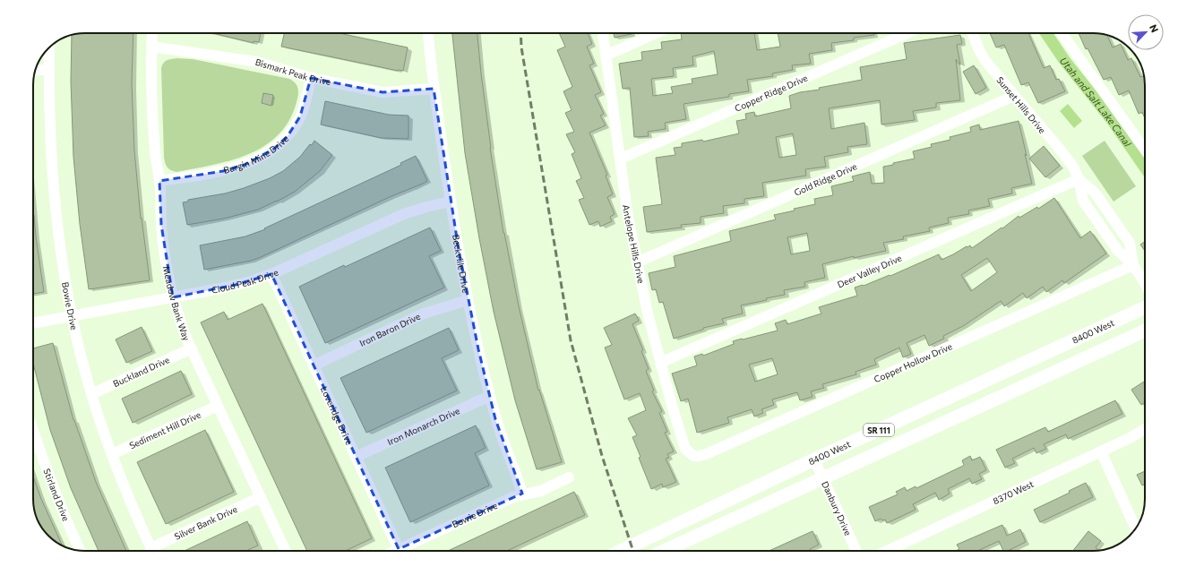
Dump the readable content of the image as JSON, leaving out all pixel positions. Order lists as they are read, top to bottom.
{
  "streets": {
    "main road": ["8400 West", "SR 111"],
    "street": [
      "Bismark Peak Drive",
      "Copper Ridge Drive",
      "Sunset Hills Drive",
      "Burgin Mine Drive",
      "Gold Ridge Drive",
      "Antelope Hills Drive",
      "Beckville Drive",
      "Deer Valley Drive",
      "Cloud Peak Drive",
      "Meadow Bank Way",
      "Bowie Drive",
      "Iron Baron Drive",
      "Copper Hollow Drive",
      "Buckland Drive",
      "Loveridge Drive",
      "Iron Monarch Drive",
      "Sediment Hill Drive",
      "8370 West",
      "Stirland Drive",
      "Danbury Drive",
      "Silver Bank Drive"
    ]
  },
  "crossings": [
    ["Bismark Peak Drive", "Burgin Mine Drive"],
    ["Bismark Peak Drive", "Beckville Drive"],
    ["Bismark Peak Drive", "Meadow Bank Way"],
    ["Copper Ridge Drive", "Antelope Hills Drive"],
    ["Sunset Hills Drive", "Gold Ridge Drive"],
    ["Sunset Hills Drive", "Deer Valley Drive"],
    ["Sunset Hills Drive", "Copper Hollow Drive"],
    ["Burgin Mine Drive", "Meadow Bank Way"],
    ["Gold Ridge Drive", "Antelope Hills Drive"],
    ["Antelope Hills Drive", "Deer Valley Drive"],
    ["Antelope Hills Drive", "Copper Hollow Drive"],
    ["Beckville Drive", "Cloud Peak Drive"],
    ["Beckville Drive", "Bowie Drive"],
    ["Beckville Drive", "Iron Baron Drive"],
    ["Beckville Drive", "Iron Monarch Drive"],
    ["Cloud Peak Drive", "Meadow Bank Way"],
    ["Cloud Peak Drive", "Bowie Drive"],
    ["Cloud Peak Drive", "Loveridge Drive"],
    ["Meadow Bank Way", "Buckland Drive"],
    ["Meadow Bank Way", "Sediment Hill Drive"],
    ["Meadow Bank Way", "Silver Bank Drive"],
    ["Bowie Drive", "Buckland Drive"],
    ["Bowie Drive", "Sediment Hill Drive"],
    ["Iron Baron Drive", "Loveridge Drive"],
    ["8400 West", "Danbury Drive"],
    ["Loveridge Drive", "Iron Monarch Drive"],
    ["SR 111", "Danbury Drive"]
  ],
  "water": ["Utah and Salt Lake Canal"],
  "north": "top right"
}
